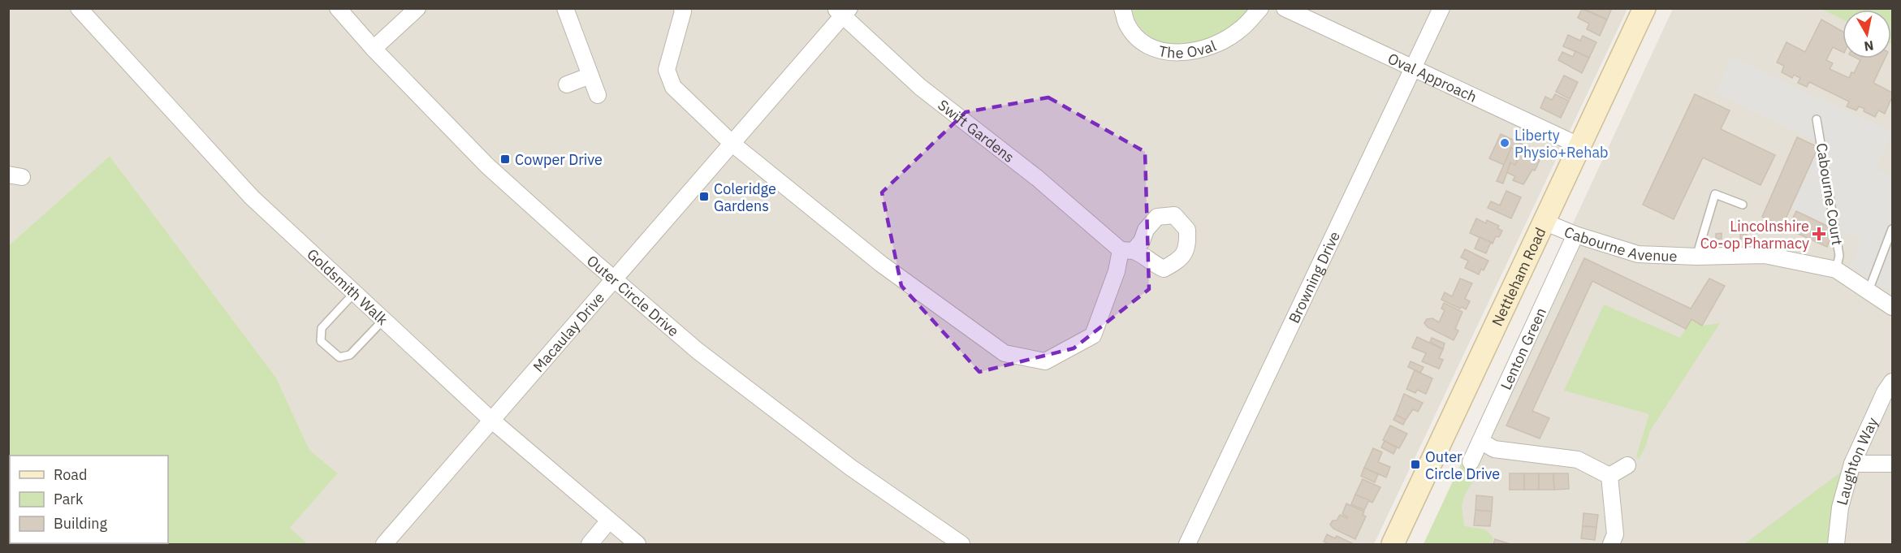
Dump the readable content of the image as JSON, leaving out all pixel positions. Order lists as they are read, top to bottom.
{
  "streets": {
    "main road": ["Nettleham Road"],
    "street": [
      "The Oval",
      "Oval Approach",
      "Swift Gardens",
      "Cabourne Avenue",
      "Browning Drive",
      "Goldsmith Walk",
      "Outer Circle Drive",
      "Macaulay Drive",
      "Lenton Green",
      "Laughton Way"
    ],
    "lane": ["Cabourne Court"]
  },
  "crossings": [
    ["Oval Approach", "Nettleham Road"],
    ["Oval Approach", "Browning Drive"],
    ["Swift Gardens", "Macaulay Drive"],
    ["Cabourne Court", "Cabourne Avenue"],
    ["Cabourne Avenue", "Nettleham Road"],
    ["Cabourne Avenue", "Lenton Green"],
    ["Goldsmith Walk", "Macaulay Drive"],
    ["Outer Circle Drive", "Macaulay Drive"]
  ],
  "places": {
    "other": ["Liberty Physio+Rehab"],
    "transit": ["Cowper Drive", "Coleridge Gardens", "Outer Circle Drive"],
    "health": ["Lincolnshire Co-op Pharmacy"]
  },
  "legend": ["Road", "Park", "Building"],
  "north": "bottom"
}
